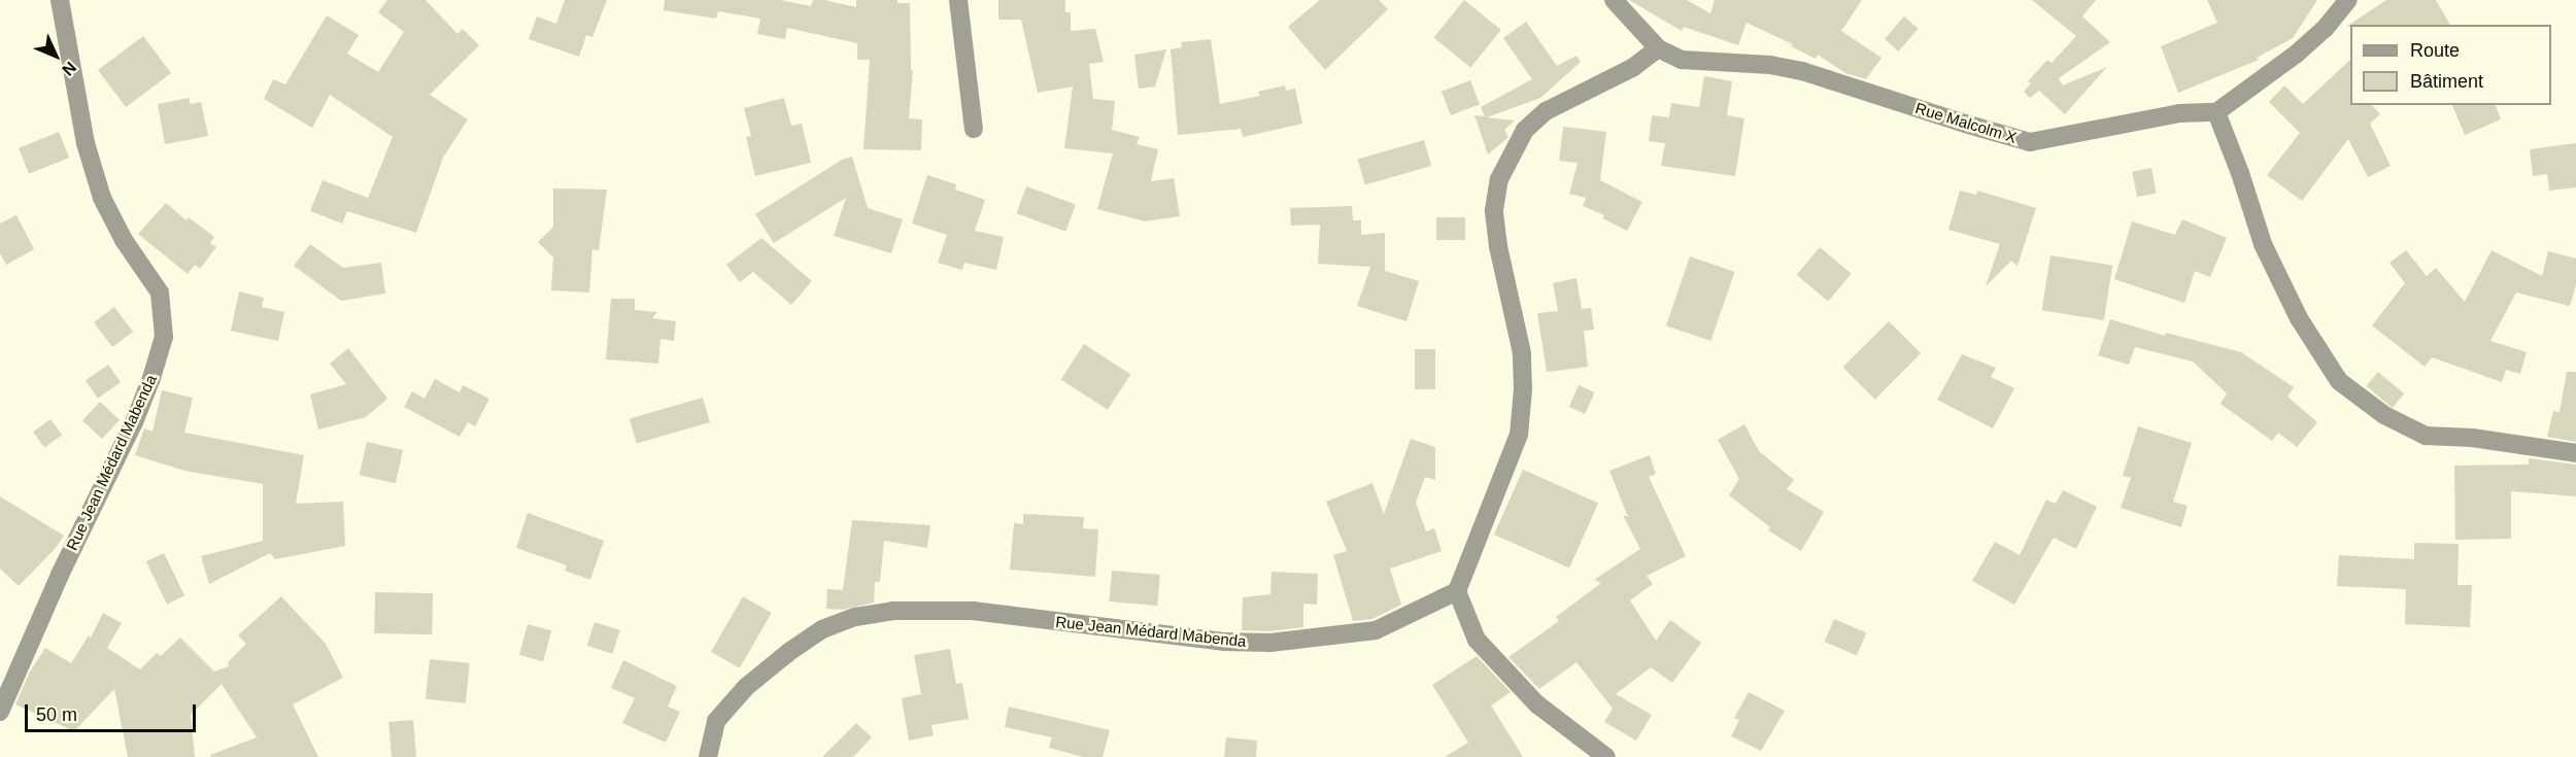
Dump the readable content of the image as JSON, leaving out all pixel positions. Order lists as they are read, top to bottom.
{
  "streets": {
    "street": ["Rue Malcolm X", "Rue Jean Médard Mabenda"]
  },
  "legend": ["Route", "Bâtiment"],
  "scale_bar": "50 m",
  "north": "bottom right"
}
